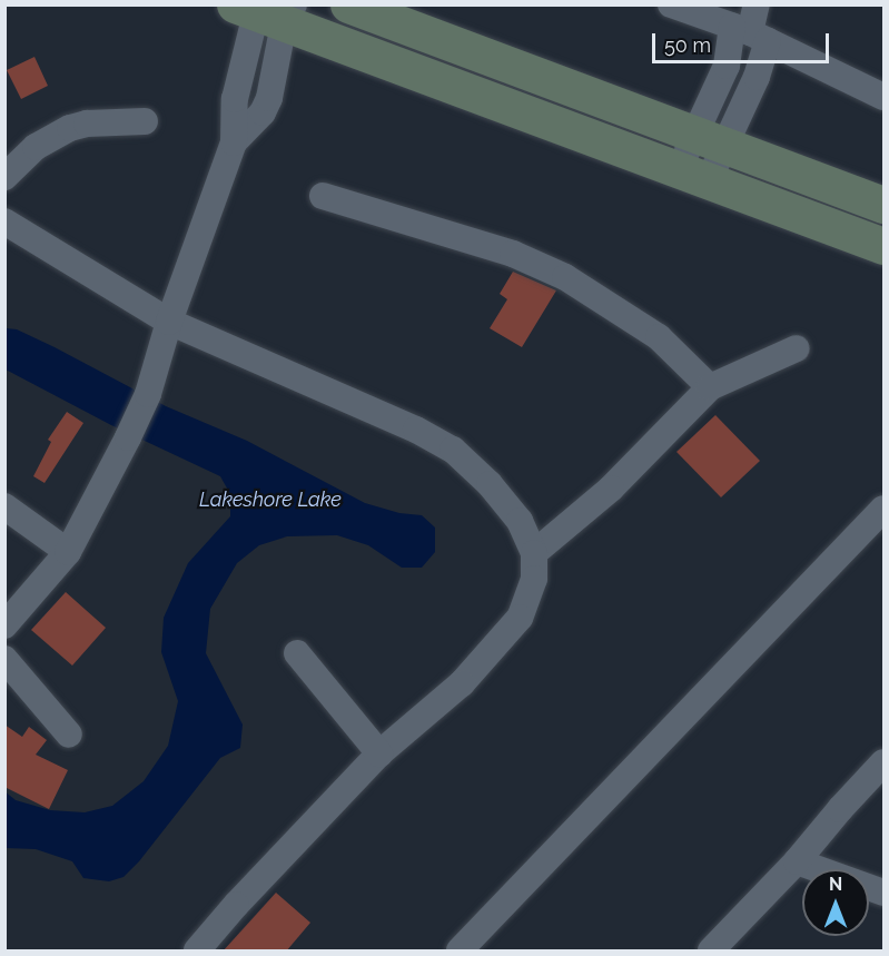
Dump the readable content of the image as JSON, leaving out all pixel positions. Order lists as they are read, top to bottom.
{
  "water": ["Lakeshore Lake"],
  "scale_bar": "50 m",
  "north": "top"
}
